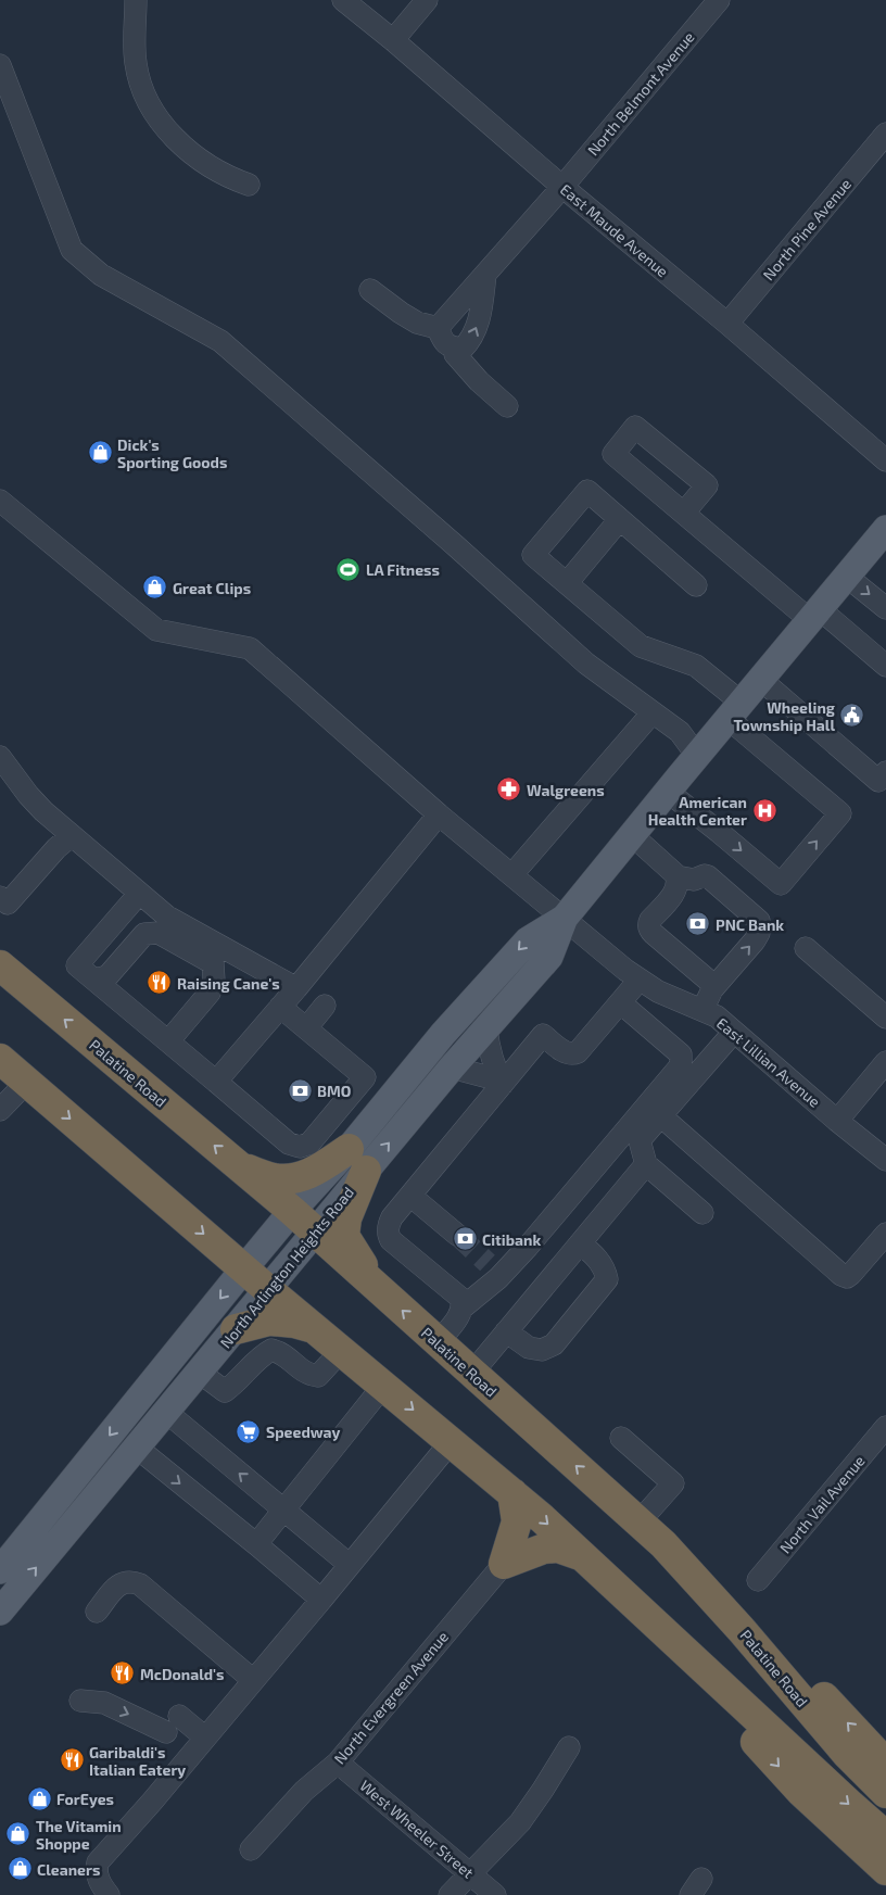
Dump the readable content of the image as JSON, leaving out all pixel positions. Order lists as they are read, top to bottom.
{
  "streets": {
    "highway": ["Palatine Road"],
    "main road": ["North Arlington Heights Road"],
    "street": [
      "North Belmont Avenue",
      "North Pine Avenue",
      "East Maude Avenue",
      "East Lillian Avenue",
      "North Vail Avenue",
      "North Evergreen Avenue",
      "West Wheeler Street"
    ]
  },
  "crossings": [
    ["North Belmont Avenue", "East Maude Avenue"],
    ["North Pine Avenue", "East Maude Avenue"],
    ["East Lillian Avenue", "North Arlington Heights Road"],
    ["Palatine Road", "North Arlington Heights Road"],
    ["North Evergreen Avenue", "West Wheeler Street"]
  ],
  "places": {
    "shop": [
      "Dick's Sporting Goods",
      "Great Clips",
      "ForEyes",
      "The Vitamin Shoppe",
      "Cleaners"
    ],
    "sports": ["LA Fitness"],
    "public building": ["Wheeling Township Hall"],
    "pharmacy": ["Walgreens"],
    "hospital": ["American Health Center"],
    "bank": ["PNC Bank", "BMO", "Citibank"],
    "restaurant": ["Raising Cane's", "McDonald's", "Garibaldi's Italian Eatery"],
    "supermarket": ["Speedway"]
  }
}
